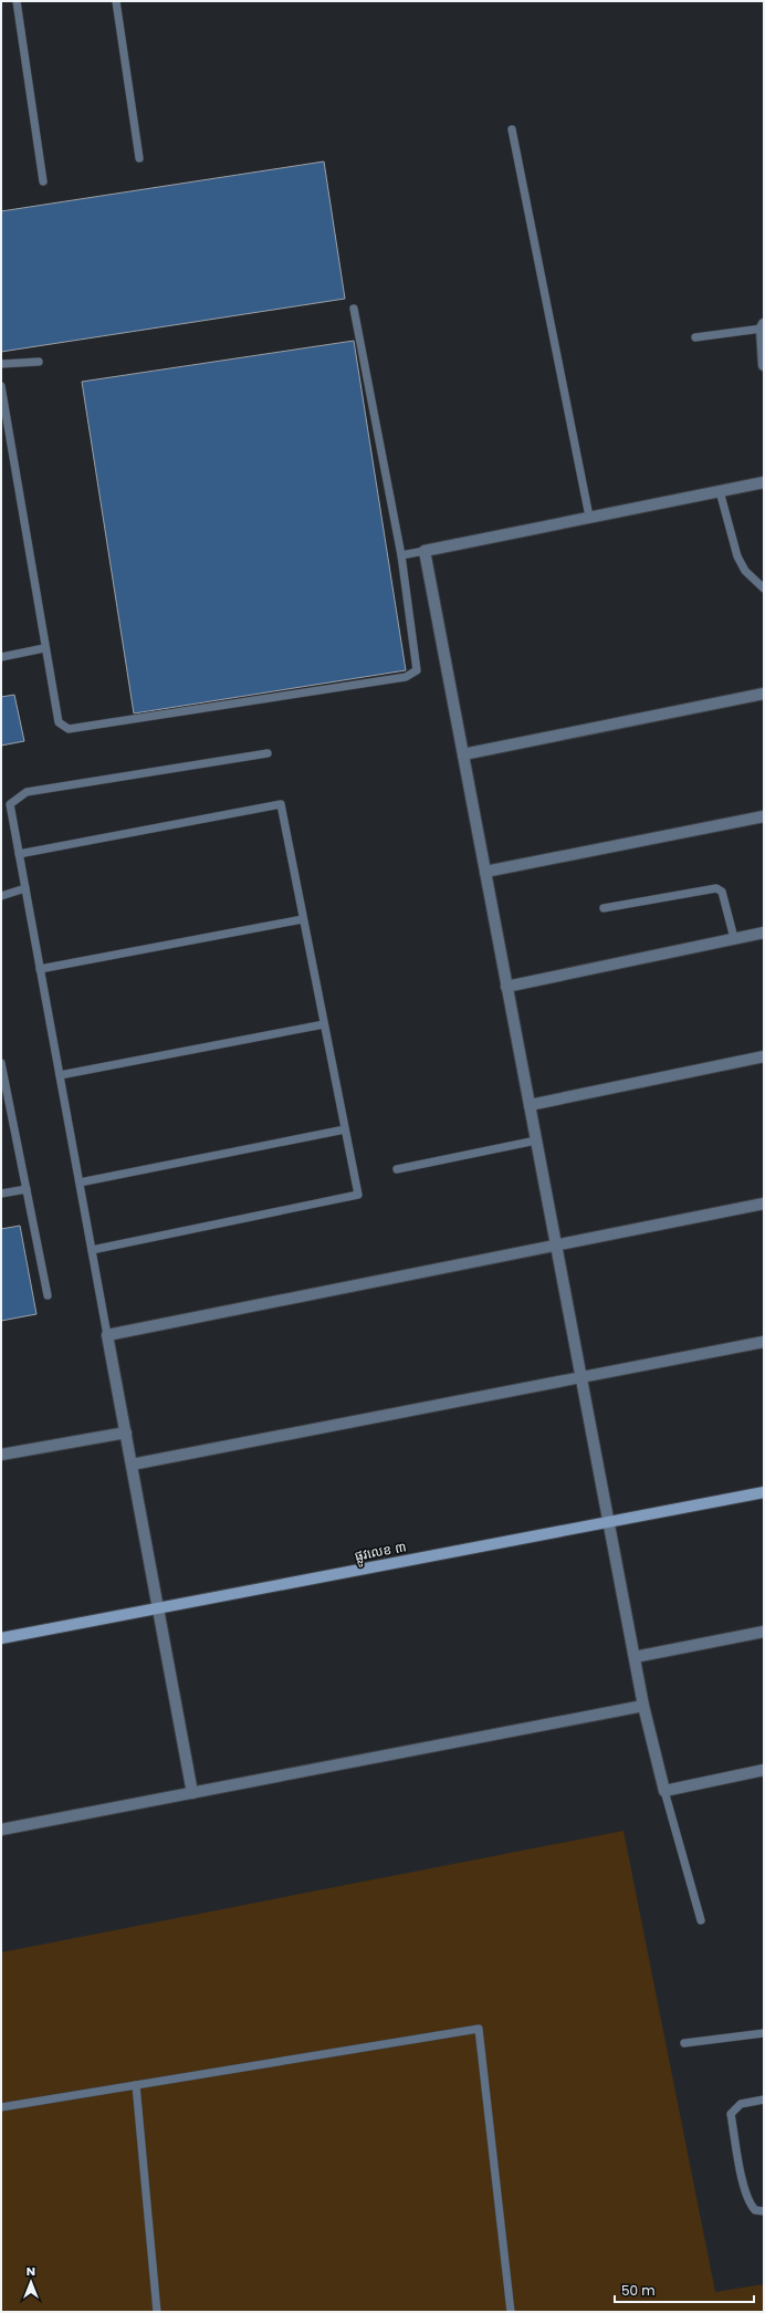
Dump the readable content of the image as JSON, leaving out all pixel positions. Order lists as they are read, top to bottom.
{
  "streets": {
    "street": ["ផ្លូវលេខ ៣"]
  },
  "scale_bar": "50 m",
  "north": "top"
}
